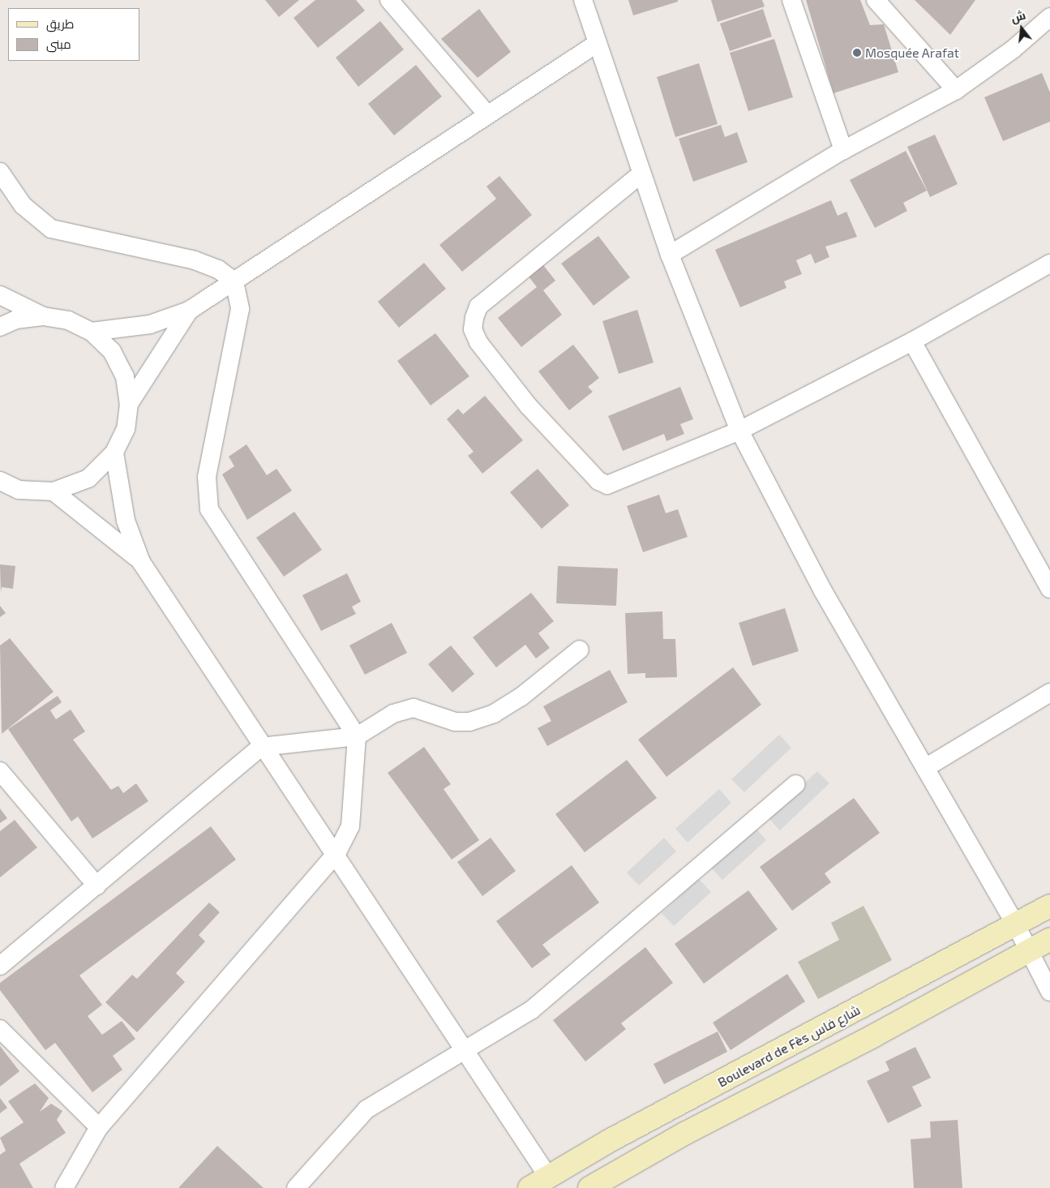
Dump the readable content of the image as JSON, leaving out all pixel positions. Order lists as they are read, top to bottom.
{
  "streets": {
    "main road": ["Boulevard de Fès شارع فاس"]
  },
  "places": ["Mosquée Arafat"],
  "legend": ["طريق", "مبنى"],
  "north": "top"
}
